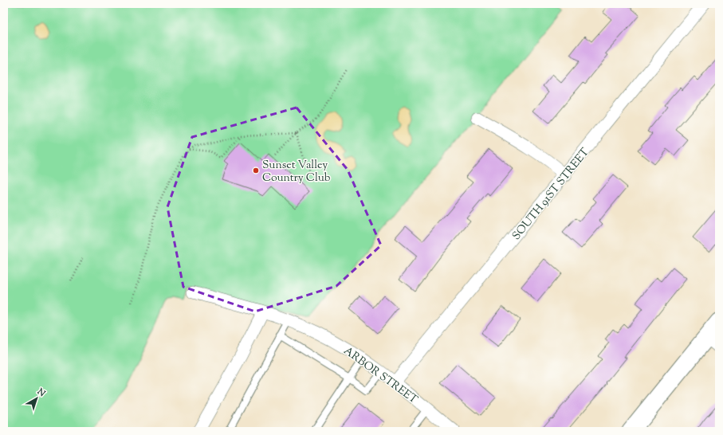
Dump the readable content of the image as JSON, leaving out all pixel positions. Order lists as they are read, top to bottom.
{
  "streets": {
    "street": ["SOUTH 91ST STREET", "ARBOR STREET"]
  },
  "crossings": [
    ["SOUTH 91ST STREET", "ARBOR STREET"]
  ],
  "places": ["Sunset Valley Country Club"],
  "north": "top right"
}
